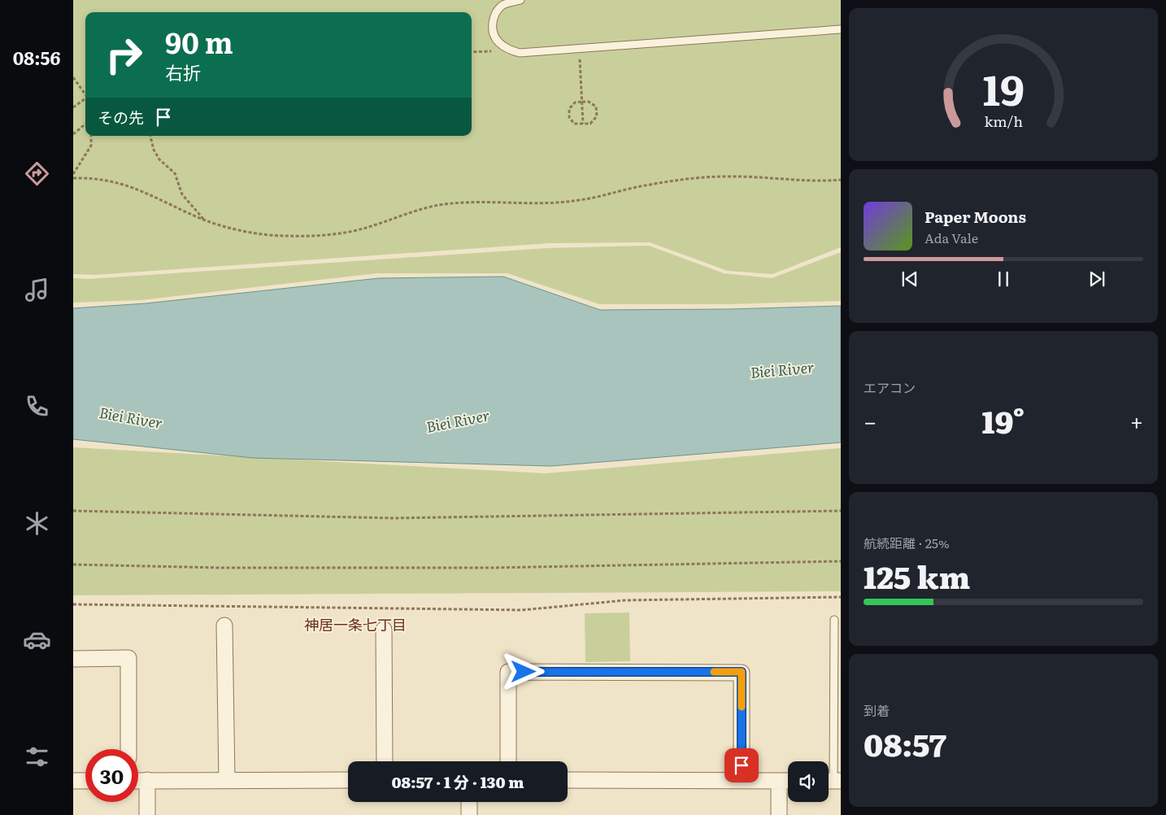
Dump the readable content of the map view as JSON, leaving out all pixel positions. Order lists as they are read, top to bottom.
{
  "districts": ["神居一条七丁目"],
  "water": ["Biei River"],
  "page": {
    "tabs": "08:56",
    "turn": ["90 m", "右折"],
    "then": "その先",
    "song": ["Paper Moons", "Ada Vale"],
    "tile": [
      "エアコン",
      ["航続距離 · 25%", "125 km"],
      ["到着", "08:57"]
    ],
    "heat": ["−", "19°", "+"],
    "limit": "30",
    "trip": "08:57 · 1 分 · 130 m",
    "gauge": ["19", "km/h"]
  }
}
